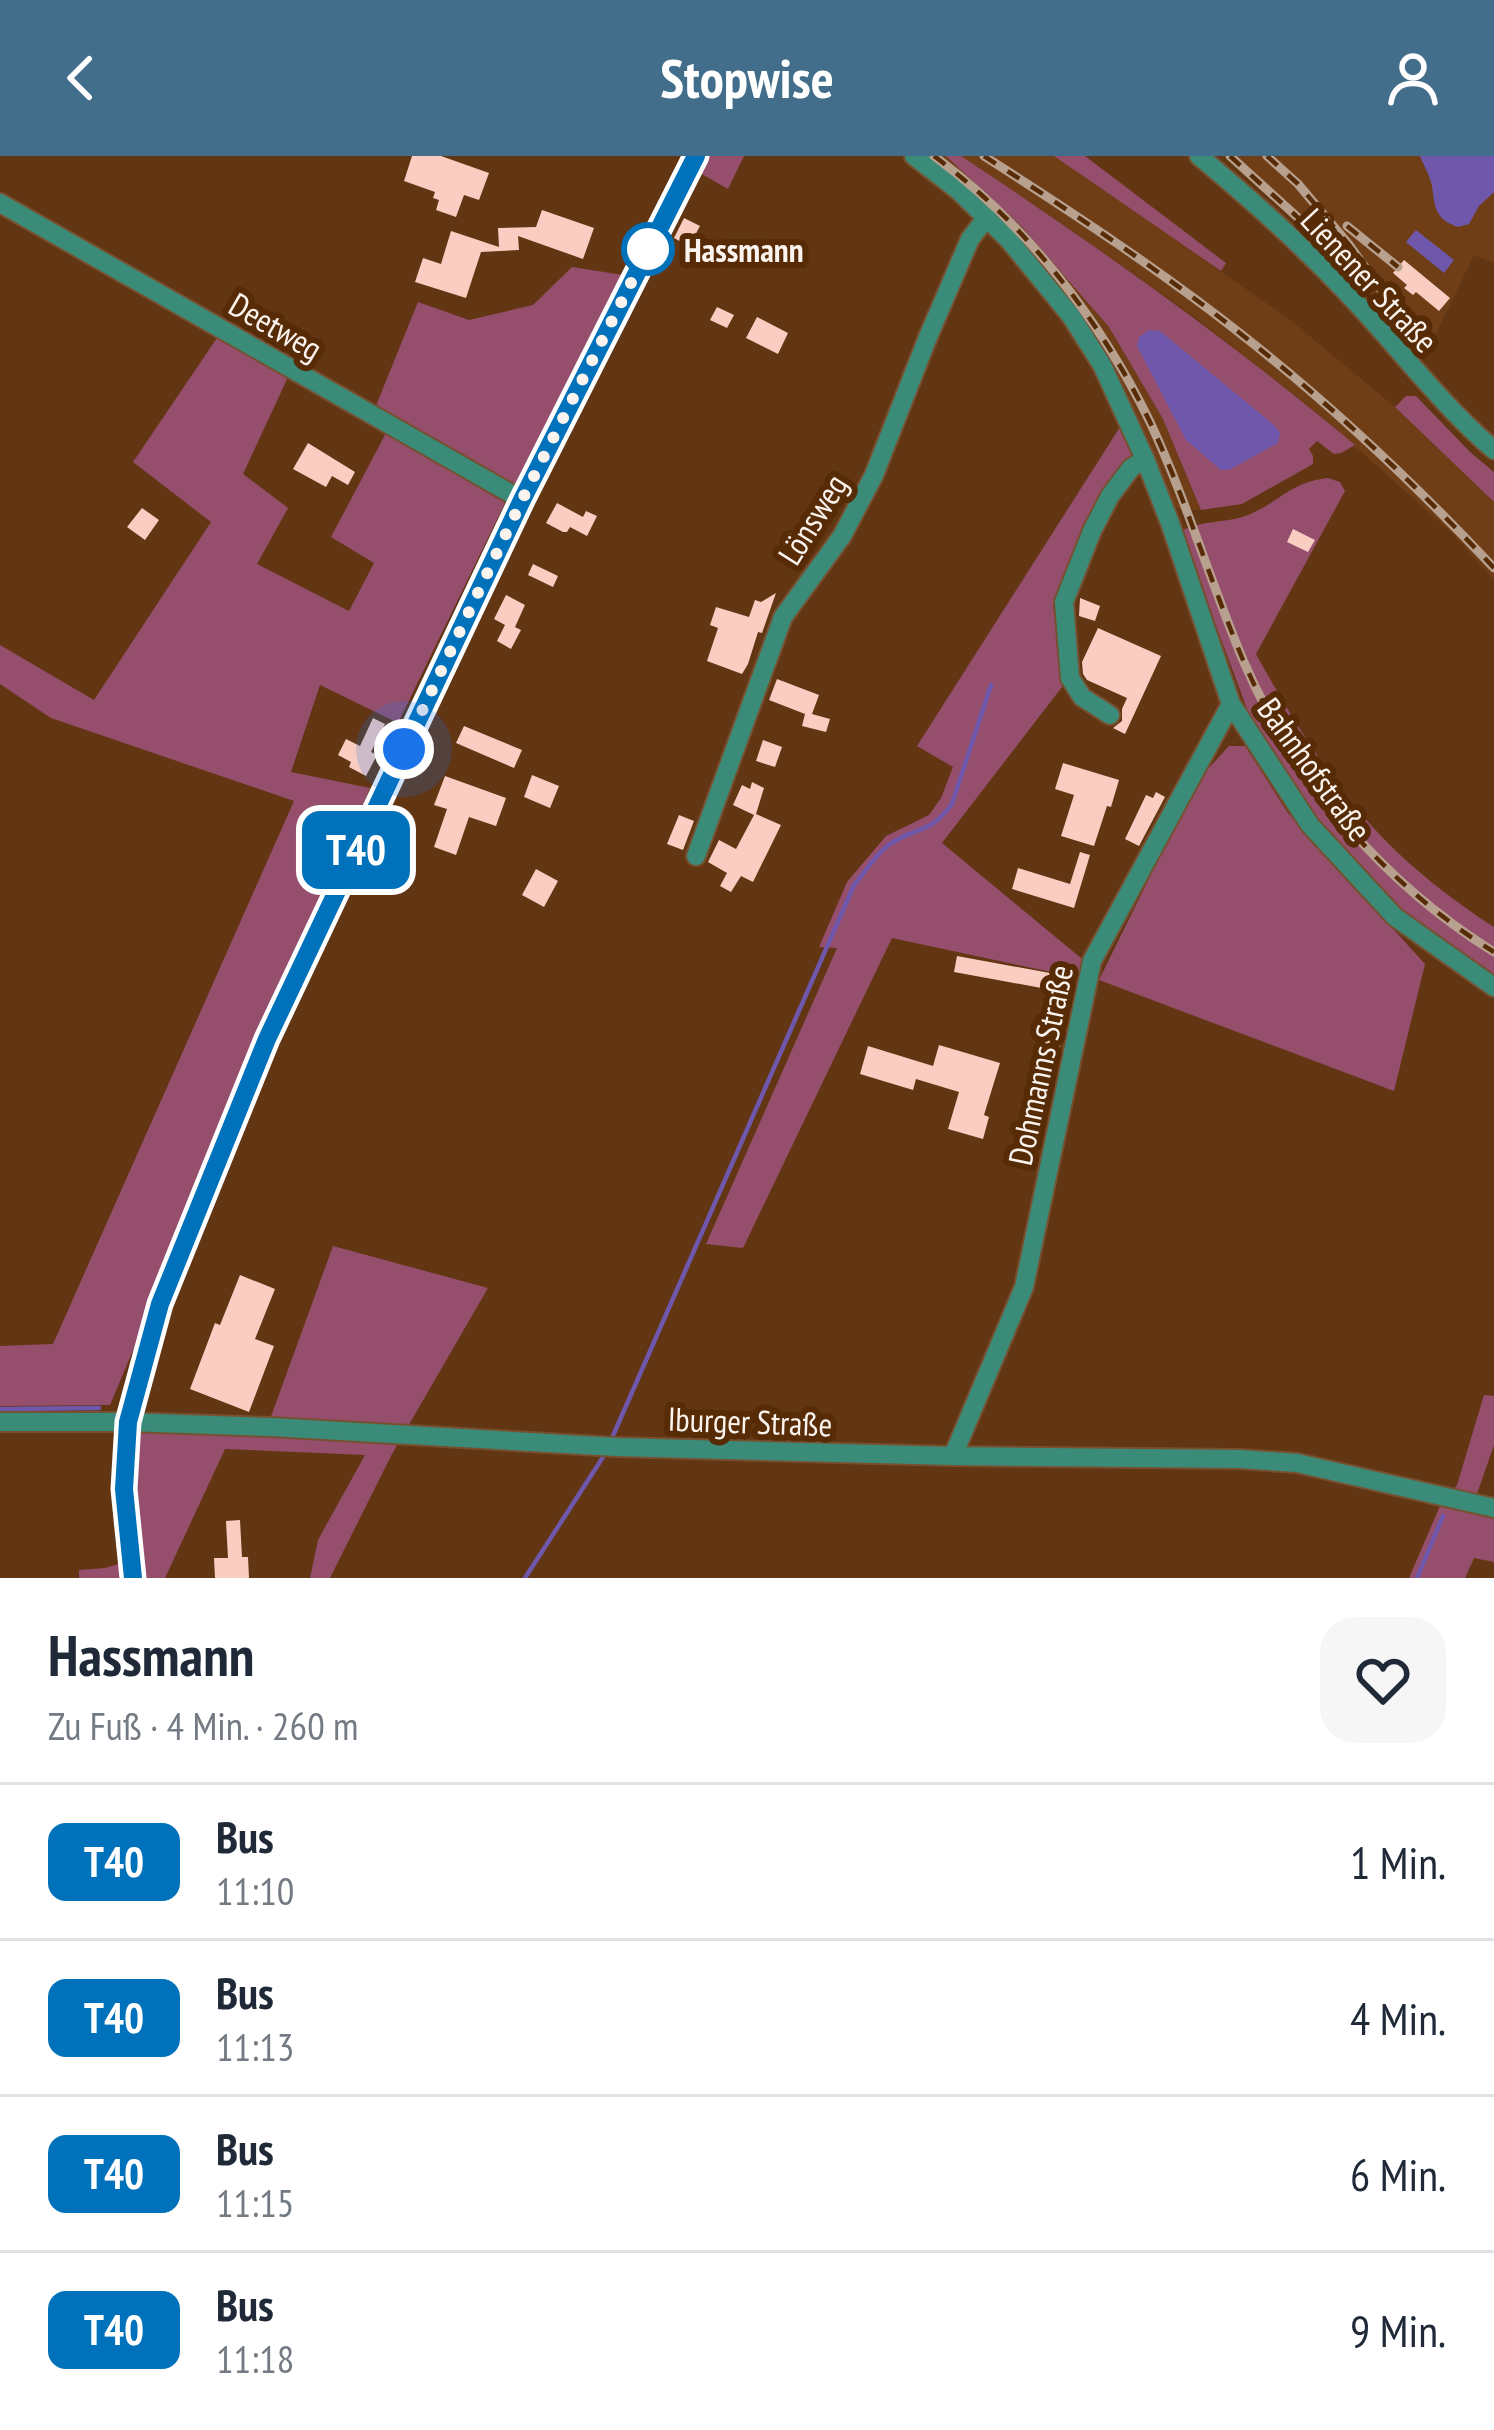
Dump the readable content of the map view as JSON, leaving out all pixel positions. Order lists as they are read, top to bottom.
{
  "streets": {
    "street": [
      "Lienener Straße",
      "Deetweg",
      "Lönsweg",
      "Bahnhofstraße",
      "Dohmanns Straße",
      "Iburger Straße"
    ]
  },
  "crossings": [
    ["Lönsweg", "Bahnhofstraße"],
    ["Bahnhofstraße", "Dohmanns Straße"],
    ["Dohmanns Straße", "Iburger Straße"]
  ],
  "places": ["Hassmann"],
  "lines": ["bus line T40"],
  "page": {
    "header": "Stopwise",
    "on_map": "T40",
    "heading": ["Hassmann", "Zu Fuß · 4 Min. · 260 m"],
    "list": [
      {
        "mark": "T40",
        "name": "Bus",
        "note": "11:10",
        "value": "1 Min."
      },
      {
        "mark": "T40",
        "name": "Bus",
        "note": "11:13",
        "value": "4 Min."
      },
      {
        "mark": "T40",
        "name": "Bus",
        "note": "11:15",
        "value": "6 Min."
      },
      {
        "mark": "T40",
        "name": "Bus",
        "note": "11:18",
        "value": "9 Min."
      }
    ]
  }
}
